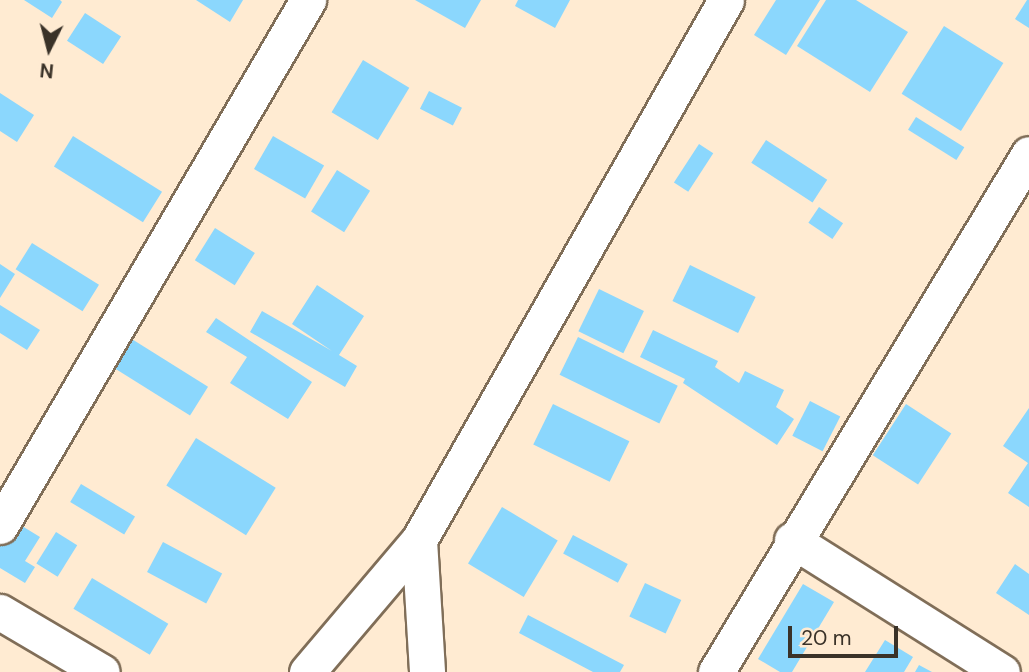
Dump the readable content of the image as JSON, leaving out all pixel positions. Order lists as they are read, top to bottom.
{
  "scale_bar": "20 m",
  "north": "bottom"
}
